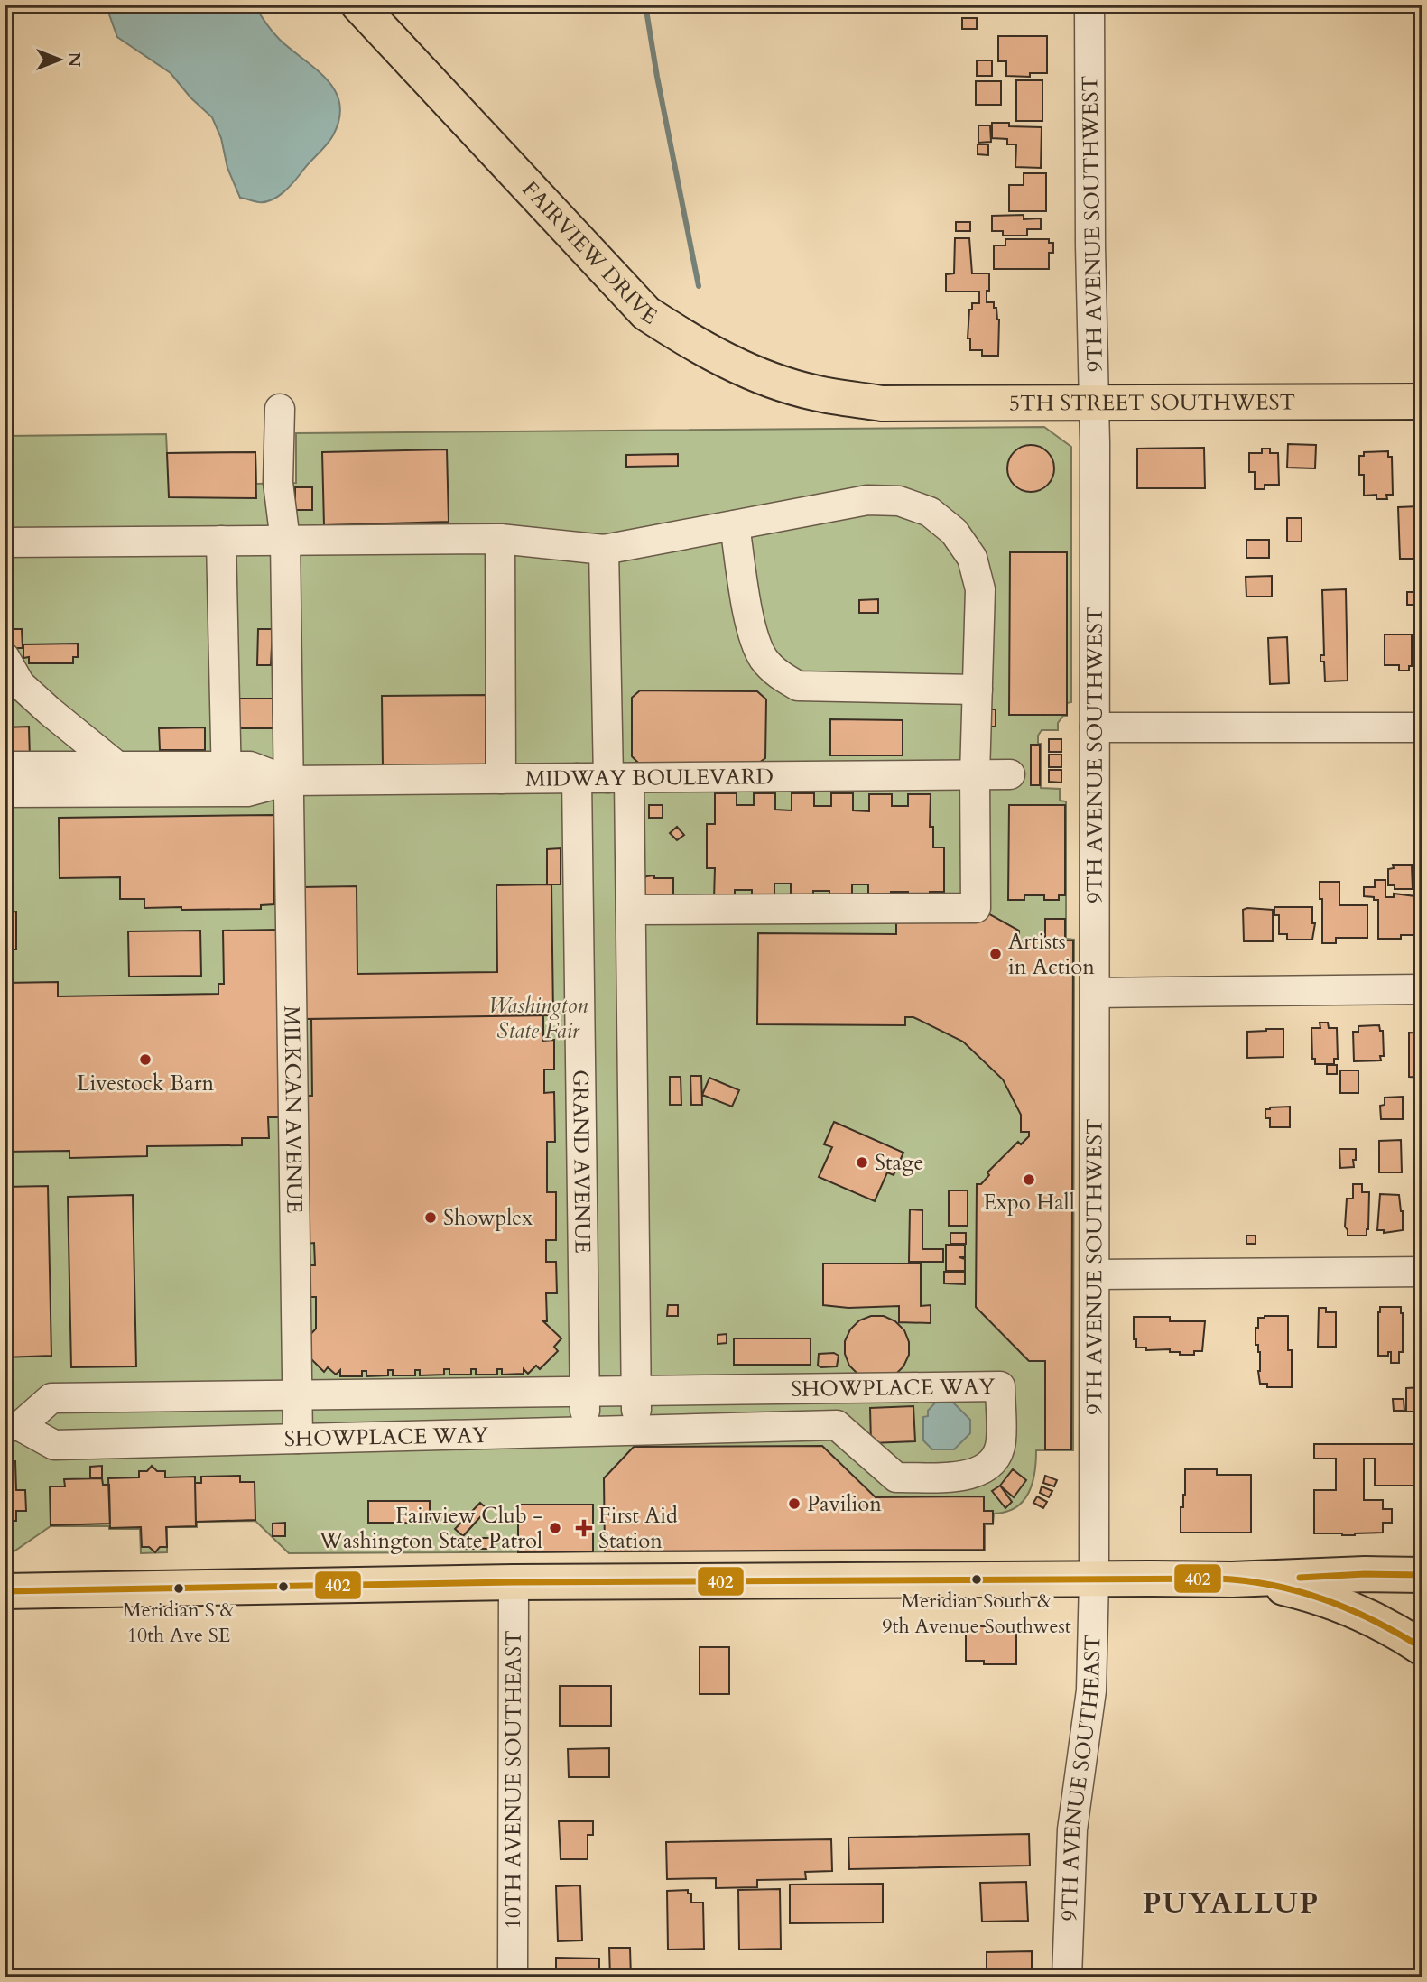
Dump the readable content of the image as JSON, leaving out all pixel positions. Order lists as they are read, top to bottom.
{
  "streets": {
    "main road": ["FAIRVIEW DRIVE", "5TH STREET SOUTHWEST"],
    "street": [
      "9TH AVENUE SOUTHWEST",
      "MIDWAY BOULEVARD",
      "MILKCAN AVENUE",
      "GRAND AVENUE",
      "SHOWPLACE WAY",
      "9TH AVENUE SOUTHEAST",
      "10TH AVENUE SOUTHEAST"
    ]
  },
  "crossings": [
    ["9TH AVENUE SOUTHWEST", "5TH STREET SOUTHWEST"],
    ["9TH AVENUE SOUTHWEST", "9TH AVENUE SOUTHEAST"],
    ["FAIRVIEW DRIVE", "5TH STREET SOUTHWEST"],
    ["MIDWAY BOULEVARD", "MILKCAN AVENUE"],
    ["MIDWAY BOULEVARD", "GRAND AVENUE"],
    ["MILKCAN AVENUE", "SHOWPLACE WAY"],
    ["GRAND AVENUE", "SHOWPLACE WAY"]
  ],
  "districts": ["PUYALLUP"],
  "parks": ["Washington State Fair"],
  "places": {
    "other": [
      "Artists in Action",
      "Livestock Barn",
      "Stage",
      "Expo Hall",
      "Showplex",
      "Pavilion",
      "Fairview Club - Washington State Patrol",
      "Meridian South & 9th Avenue Southwest",
      "Meridian S & 10th Ave SE"
    ],
    "health": ["First Aid Station"]
  },
  "lines": ["transit line 402"],
  "north": "right"
}
